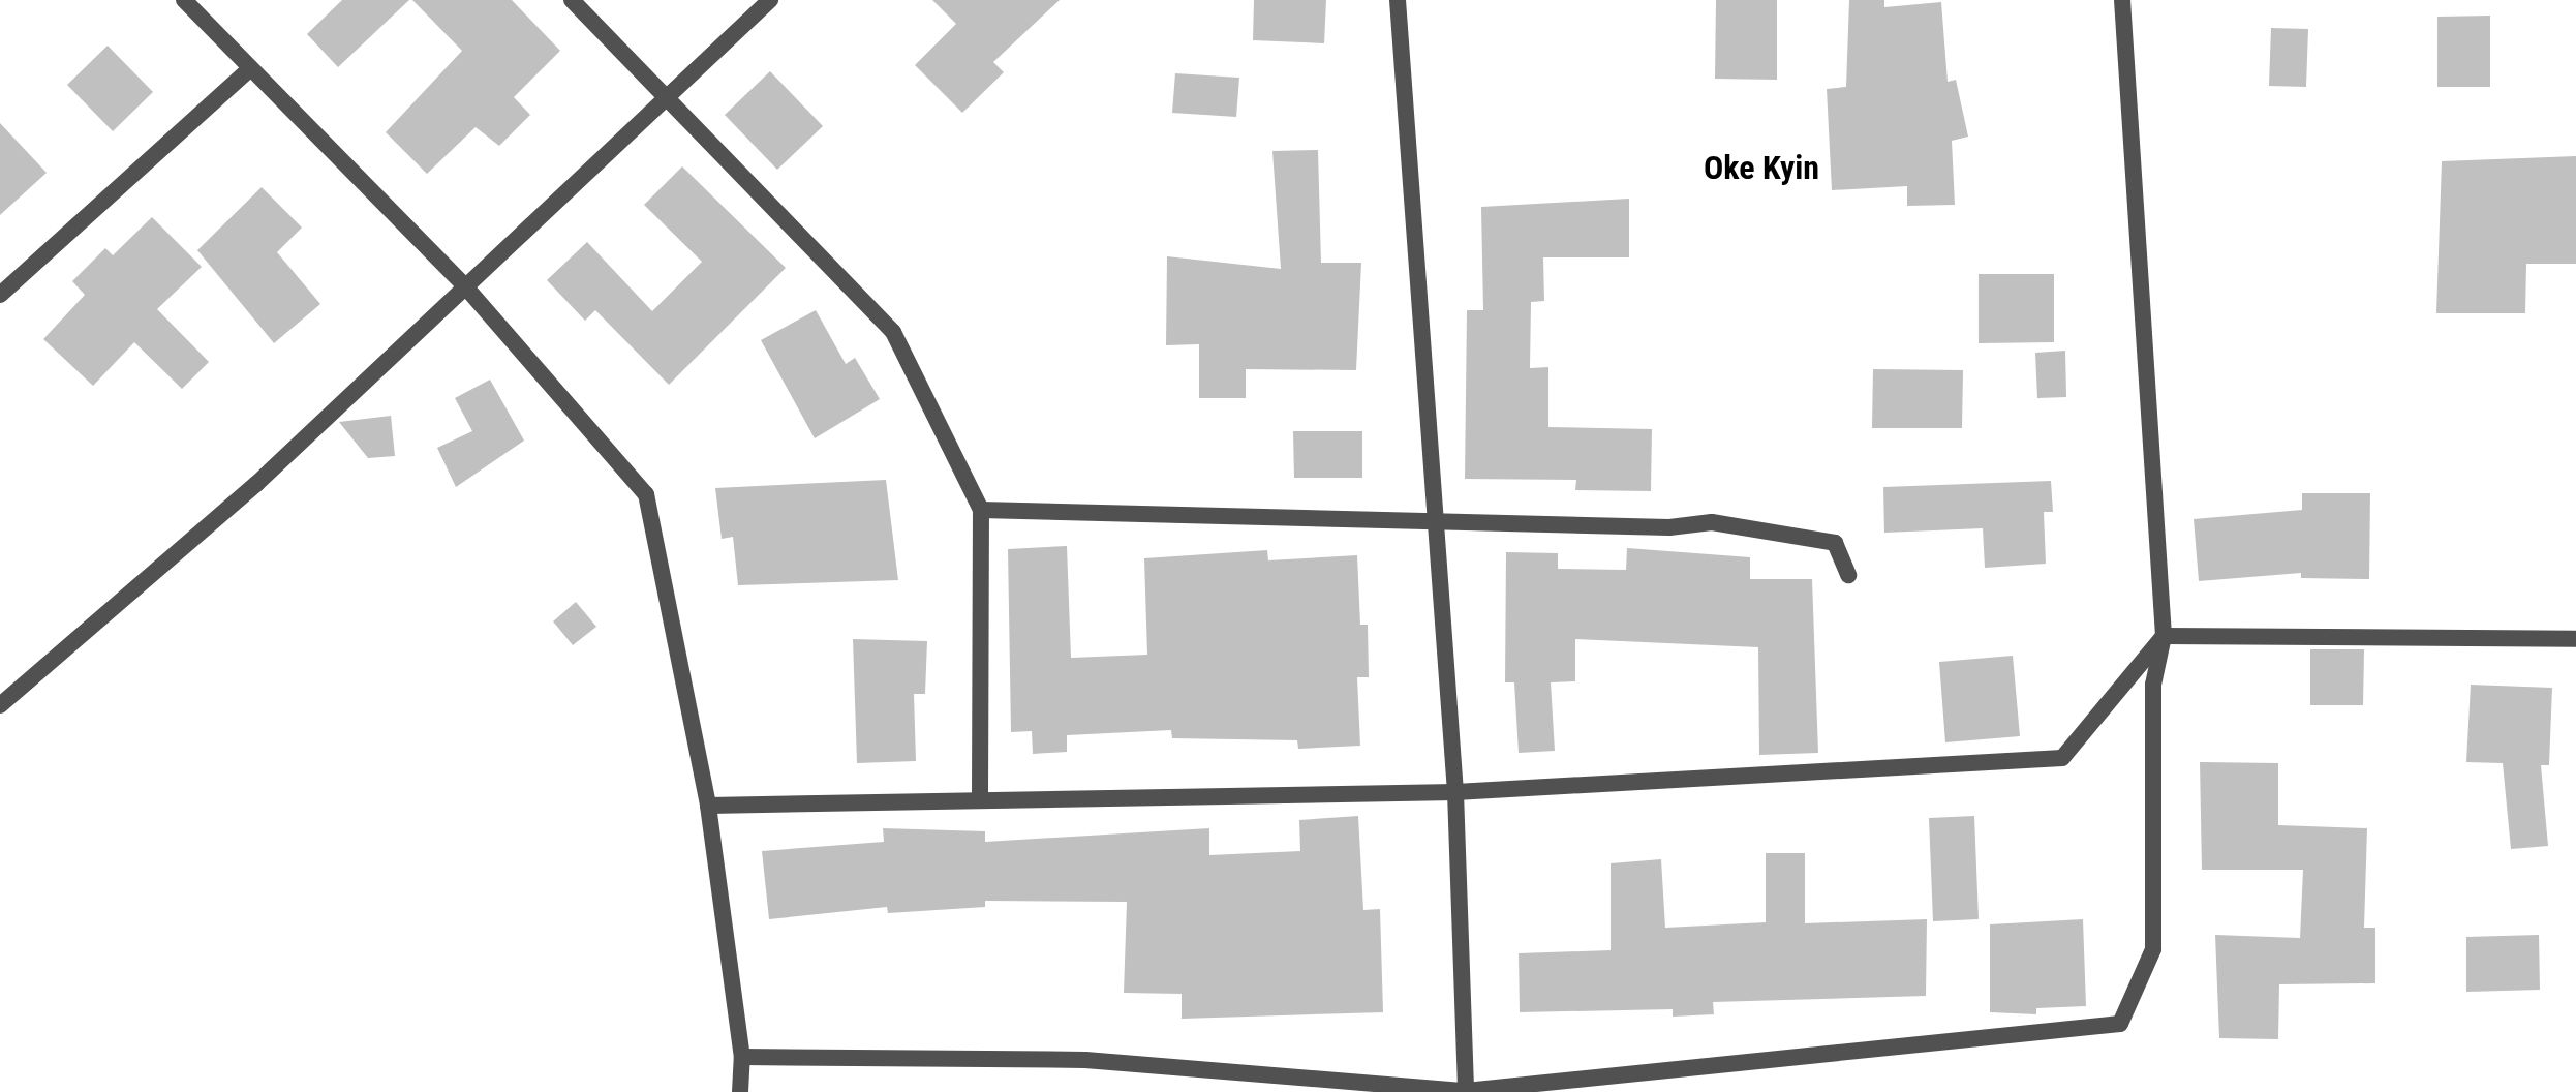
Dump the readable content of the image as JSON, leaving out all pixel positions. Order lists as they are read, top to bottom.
{
  "districts": ["Oke Kyin"]
}
